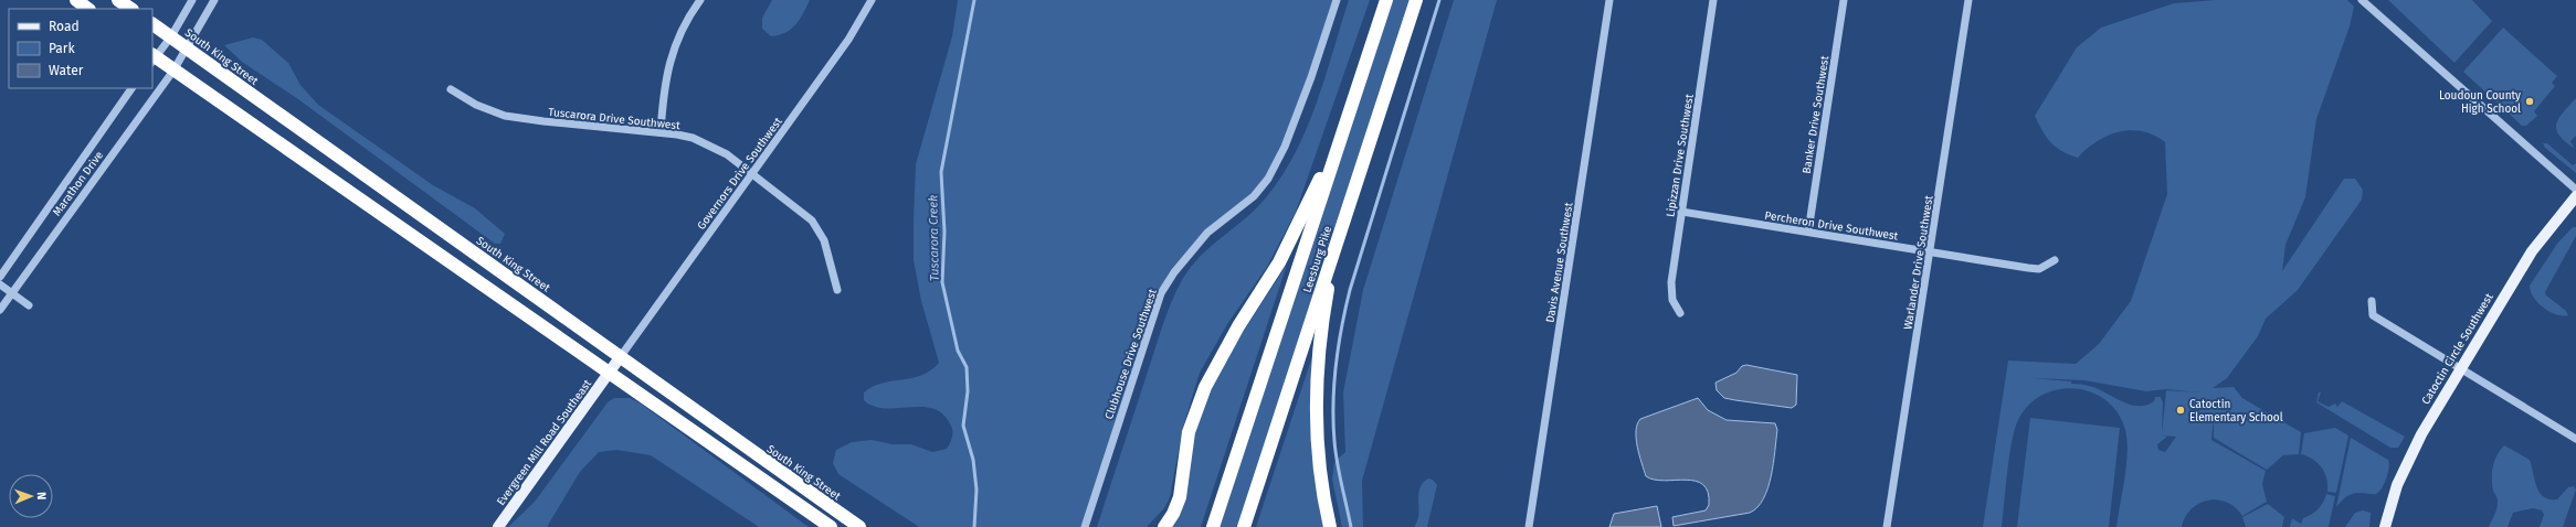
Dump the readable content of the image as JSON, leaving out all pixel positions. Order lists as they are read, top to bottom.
{
  "streets": {
    "highway": ["South King Street", "Leesburg Pike"],
    "main road": ["Catoctin Circle Southwest", "Evergreen Mill Road Southeast"],
    "street": [
      "Banker Drive Southwest",
      "Tuscarora Drive Southwest",
      "Lipizzan Drive Southwest",
      "Governors Drive Southwest",
      "Marathon Drive",
      "Percheron Drive Southwest",
      "Davis Avenue Southwest",
      "Warlander Drive Southwest",
      "Clubhouse Drive Southwest"
    ]
  },
  "crossings": [
    ["South King Street", "Governors Drive Southwest"],
    ["South King Street", "Marathon Drive"],
    ["South King Street", "Evergreen Mill Road Southeast"],
    ["Banker Drive Southwest", "Percheron Drive Southwest"],
    ["Tuscarora Drive Southwest", "Governors Drive Southwest"],
    ["Lipizzan Drive Southwest", "Percheron Drive Southwest"],
    ["Governors Drive Southwest", "Evergreen Mill Road Southeast"],
    ["Percheron Drive Southwest", "Warlander Drive Southwest"]
  ],
  "water": ["Tuscarora Creek"],
  "places": ["Loudoun County High School", "Catoctin Elementary School"],
  "legend": ["Road", "Park", "Water"],
  "north": "right"
}
